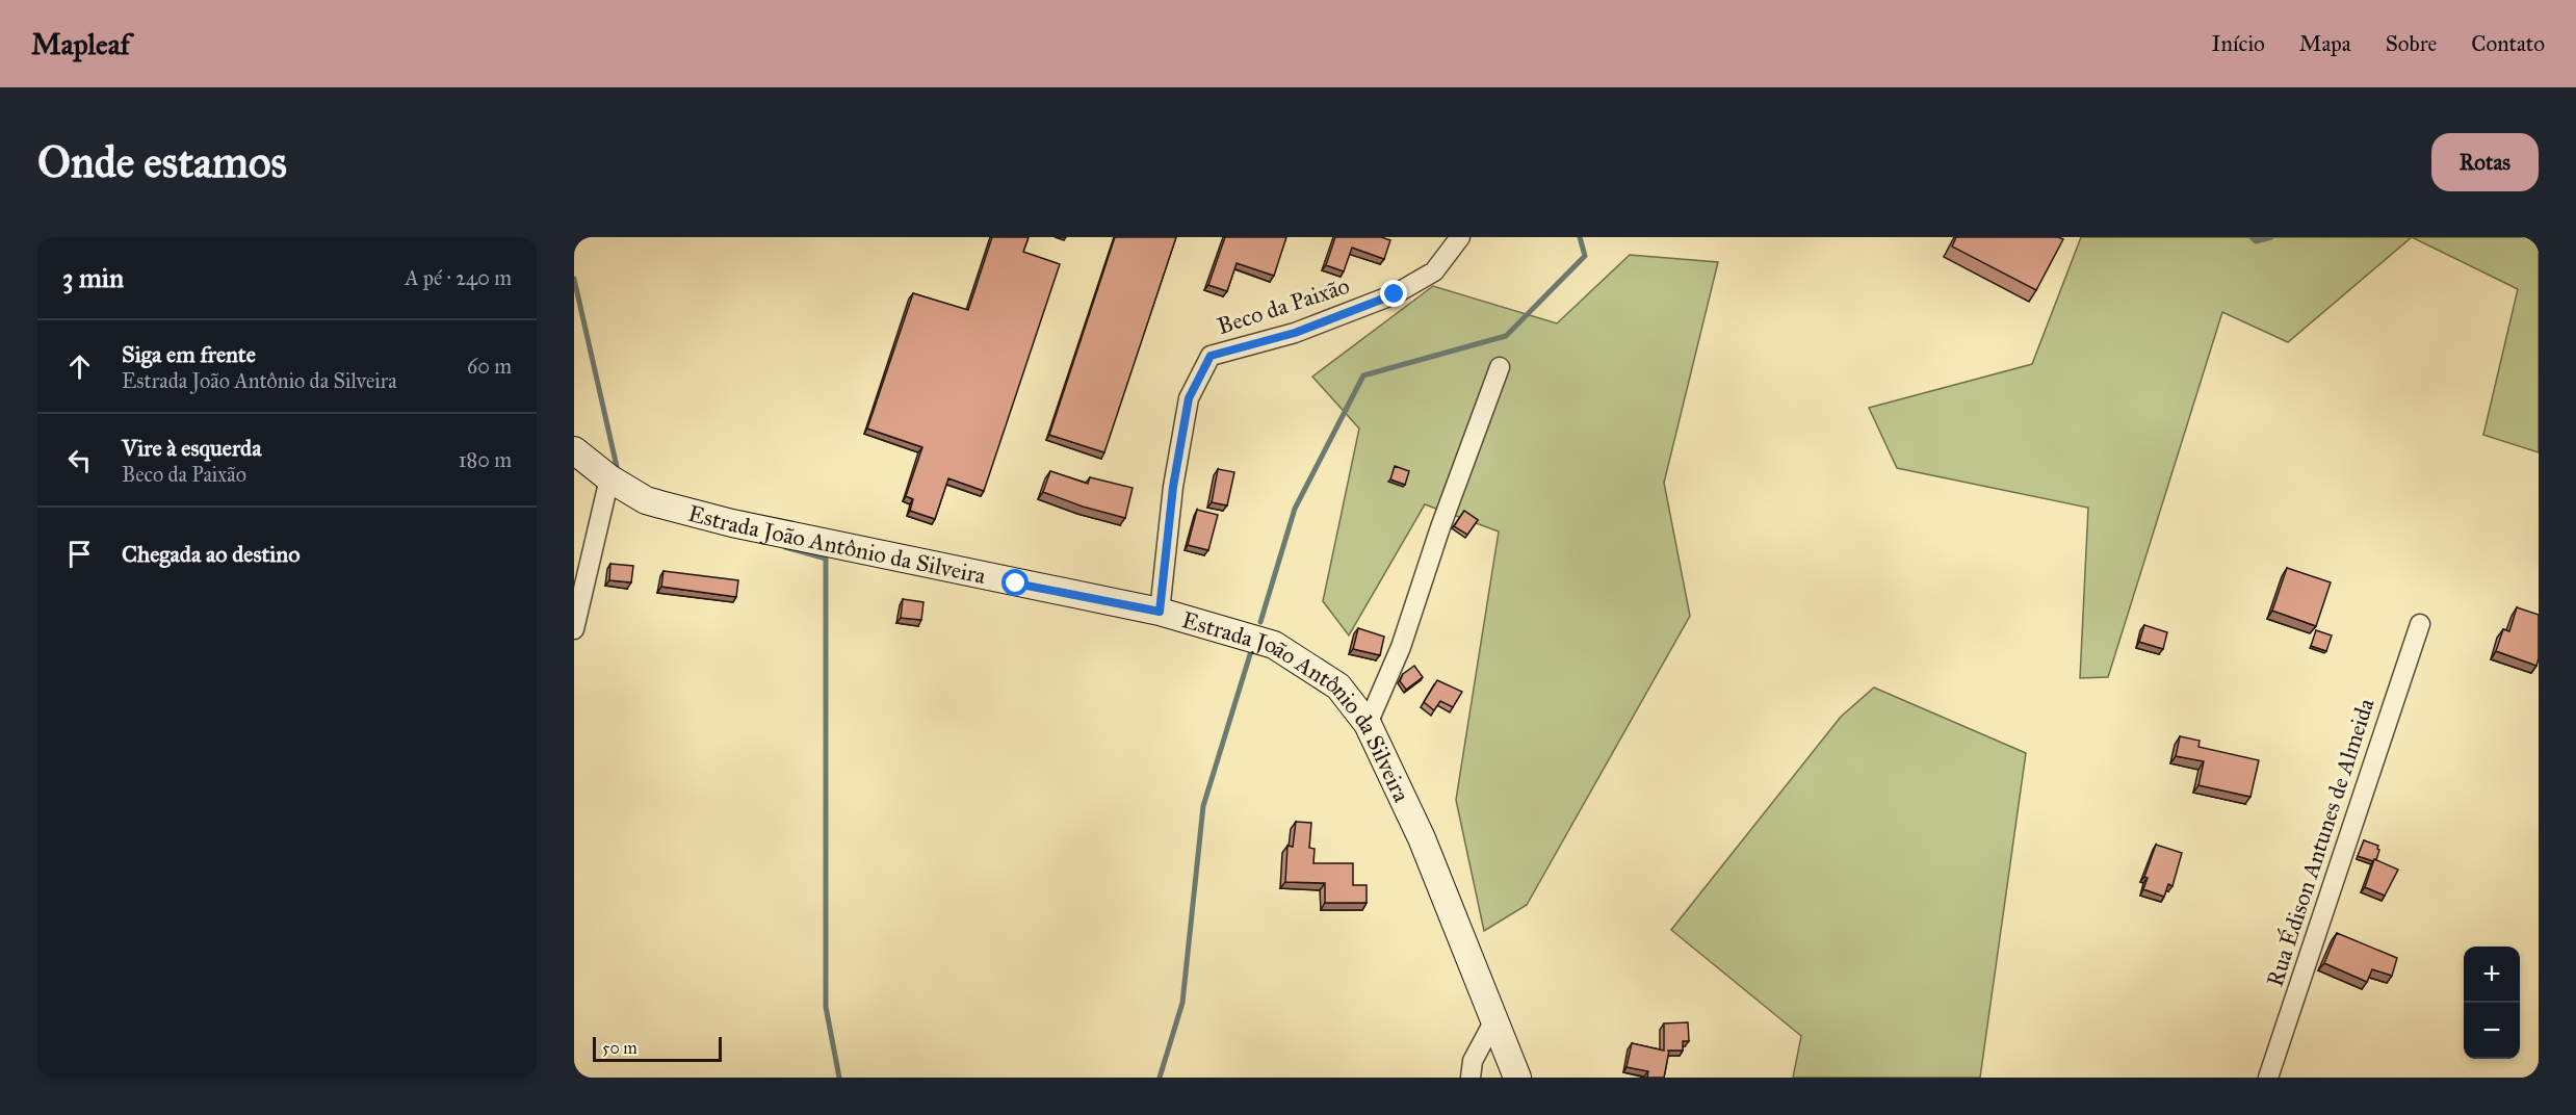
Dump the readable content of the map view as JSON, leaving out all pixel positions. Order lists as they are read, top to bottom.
{
  "streets": {
    "main road": ["Estrada João Antônio da Silveira"],
    "street": ["Beco da Paixão", "Rua Édison Antunes de Almeida"]
  },
  "crossings": [
    ["Beco da Paixão", "Estrada João Antônio da Silveira"]
  ],
  "scale_bar": "50 m",
  "page": {
    "header": "Mapleaf",
    "nav": [
      "Início",
      "Mapa",
      "Sobre",
      "Contato"
    ],
    "buttons": "Rotas",
    "title": "Onde estamos",
    "heading": ["3 min", "A pé · 240 m"],
    "list": [
      ["Siga em frente", "Estrada João Antônio da Silveira", "60 m"],
      ["Vire à esquerda", "Beco da Paixão", "180 m"],
      "Chegada ao destino"
    ],
    "map_buttons": ["+", "−"],
    "scale": "50 m"
  }
}
